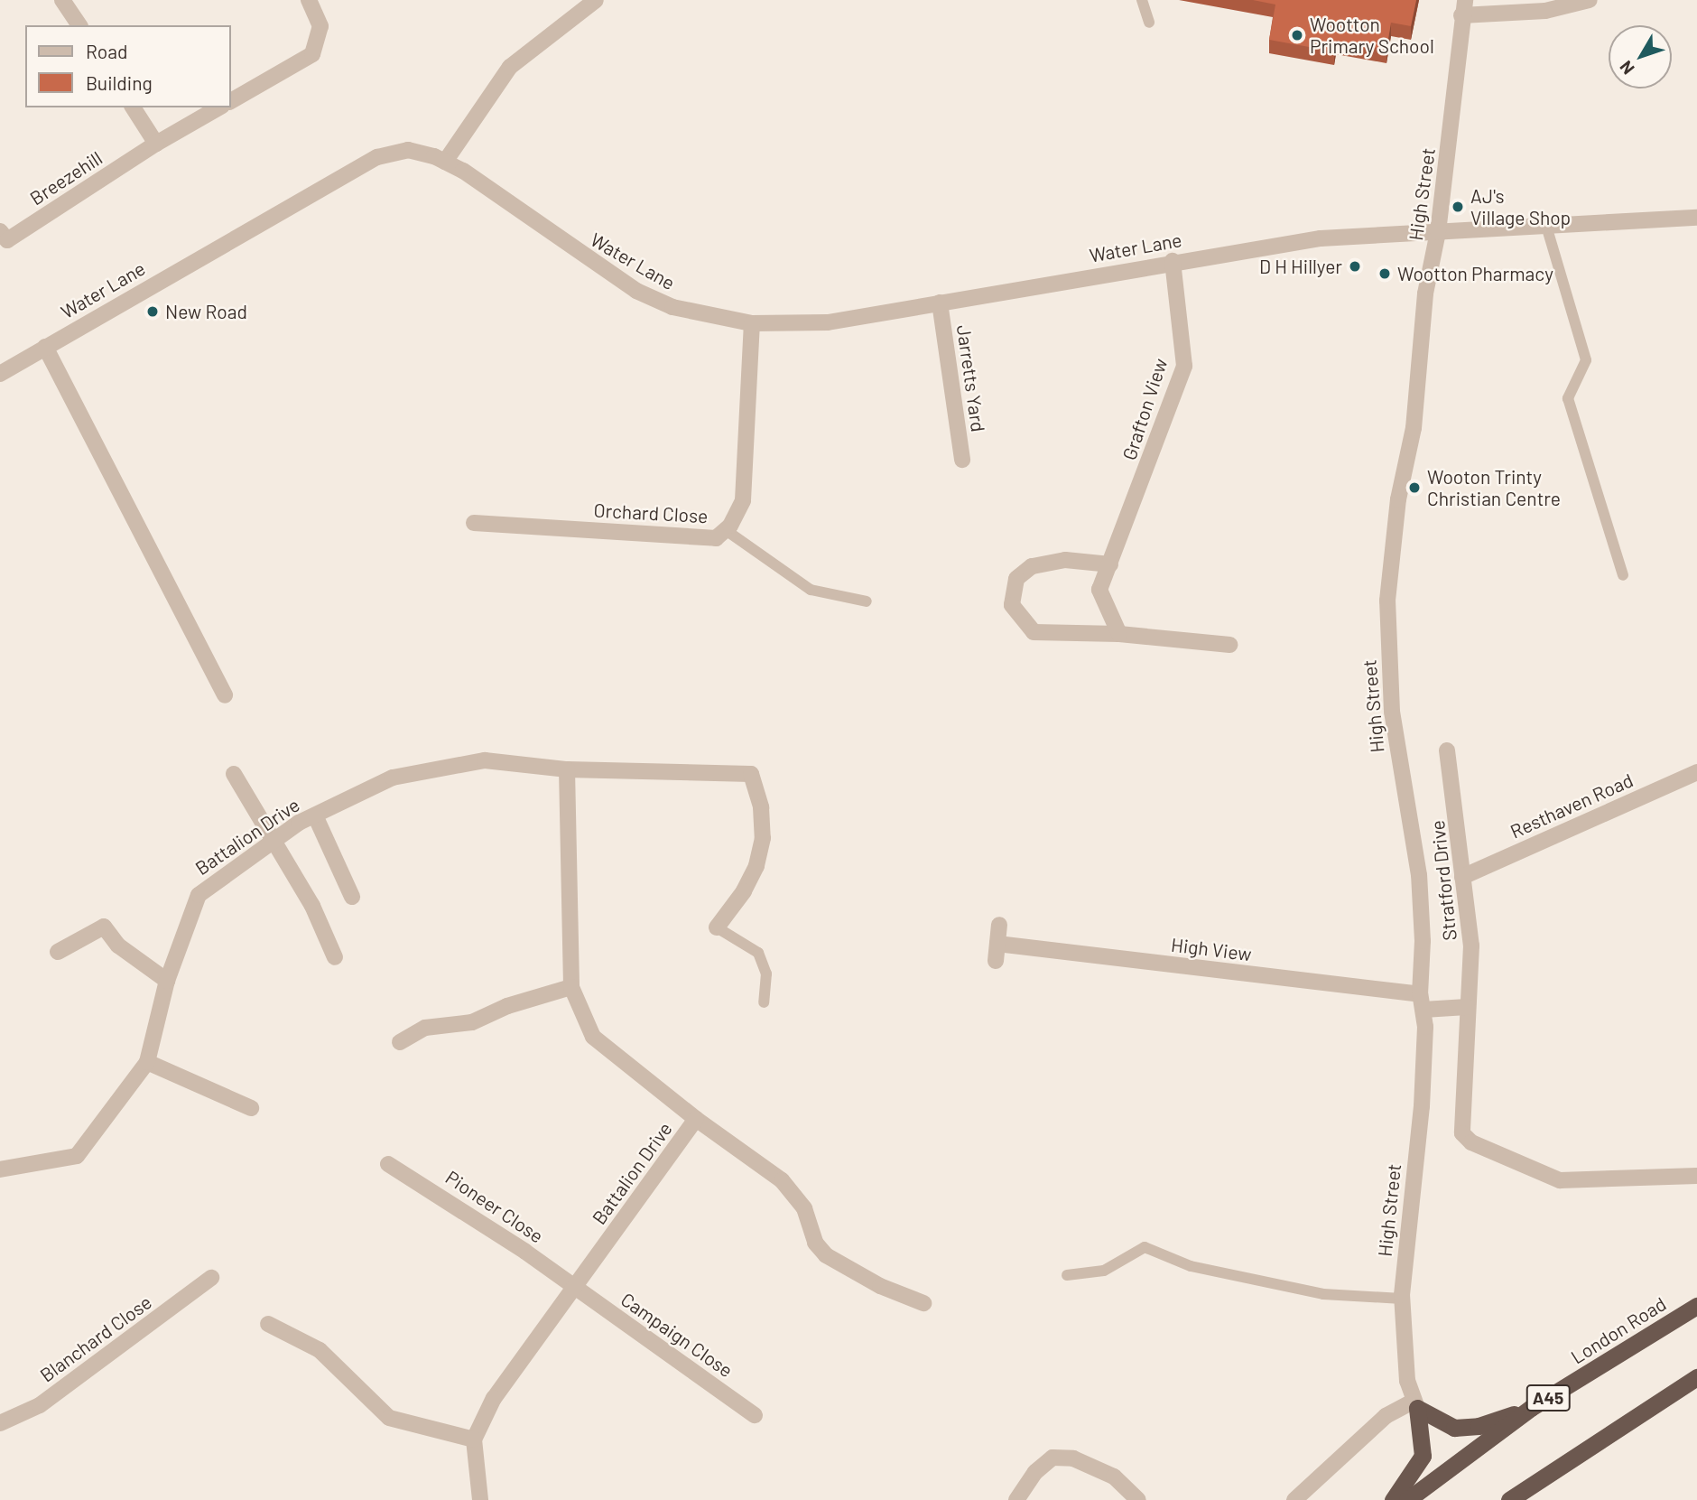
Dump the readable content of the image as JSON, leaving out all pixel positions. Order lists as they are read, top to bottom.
{
  "streets": {
    "highway": ["London Road", "A45"],
    "street": [
      "Breezehill",
      "High Street",
      "Water Lane",
      "Jarretts Yard",
      "Grafton View",
      "Orchard Close",
      "Resthaven Road",
      "Battalion Drive",
      "Stratford Drive",
      "High View",
      "Pioneer Close",
      "Campaign Close",
      "Blanchard Close"
    ]
  },
  "crossings": [
    ["High Street", "Water Lane"],
    ["High Street", "High View"],
    ["Water Lane", "Jarretts Yard"],
    ["Water Lane", "Grafton View"],
    ["Water Lane", "Orchard Close"],
    ["Resthaven Road", "Stratford Drive"],
    ["Battalion Drive", "Pioneer Close"],
    ["Battalion Drive", "Campaign Close"],
    ["Pioneer Close", "Campaign Close"]
  ],
  "places": [
    "Wootton Primary School",
    "AJ's Village Shop",
    "D H Hillyer",
    "Wootton Pharmacy",
    "New Road",
    "Wooton Trinty Christian Centre"
  ],
  "legend": ["Road", "Building"],
  "north": "bottom left"
}
